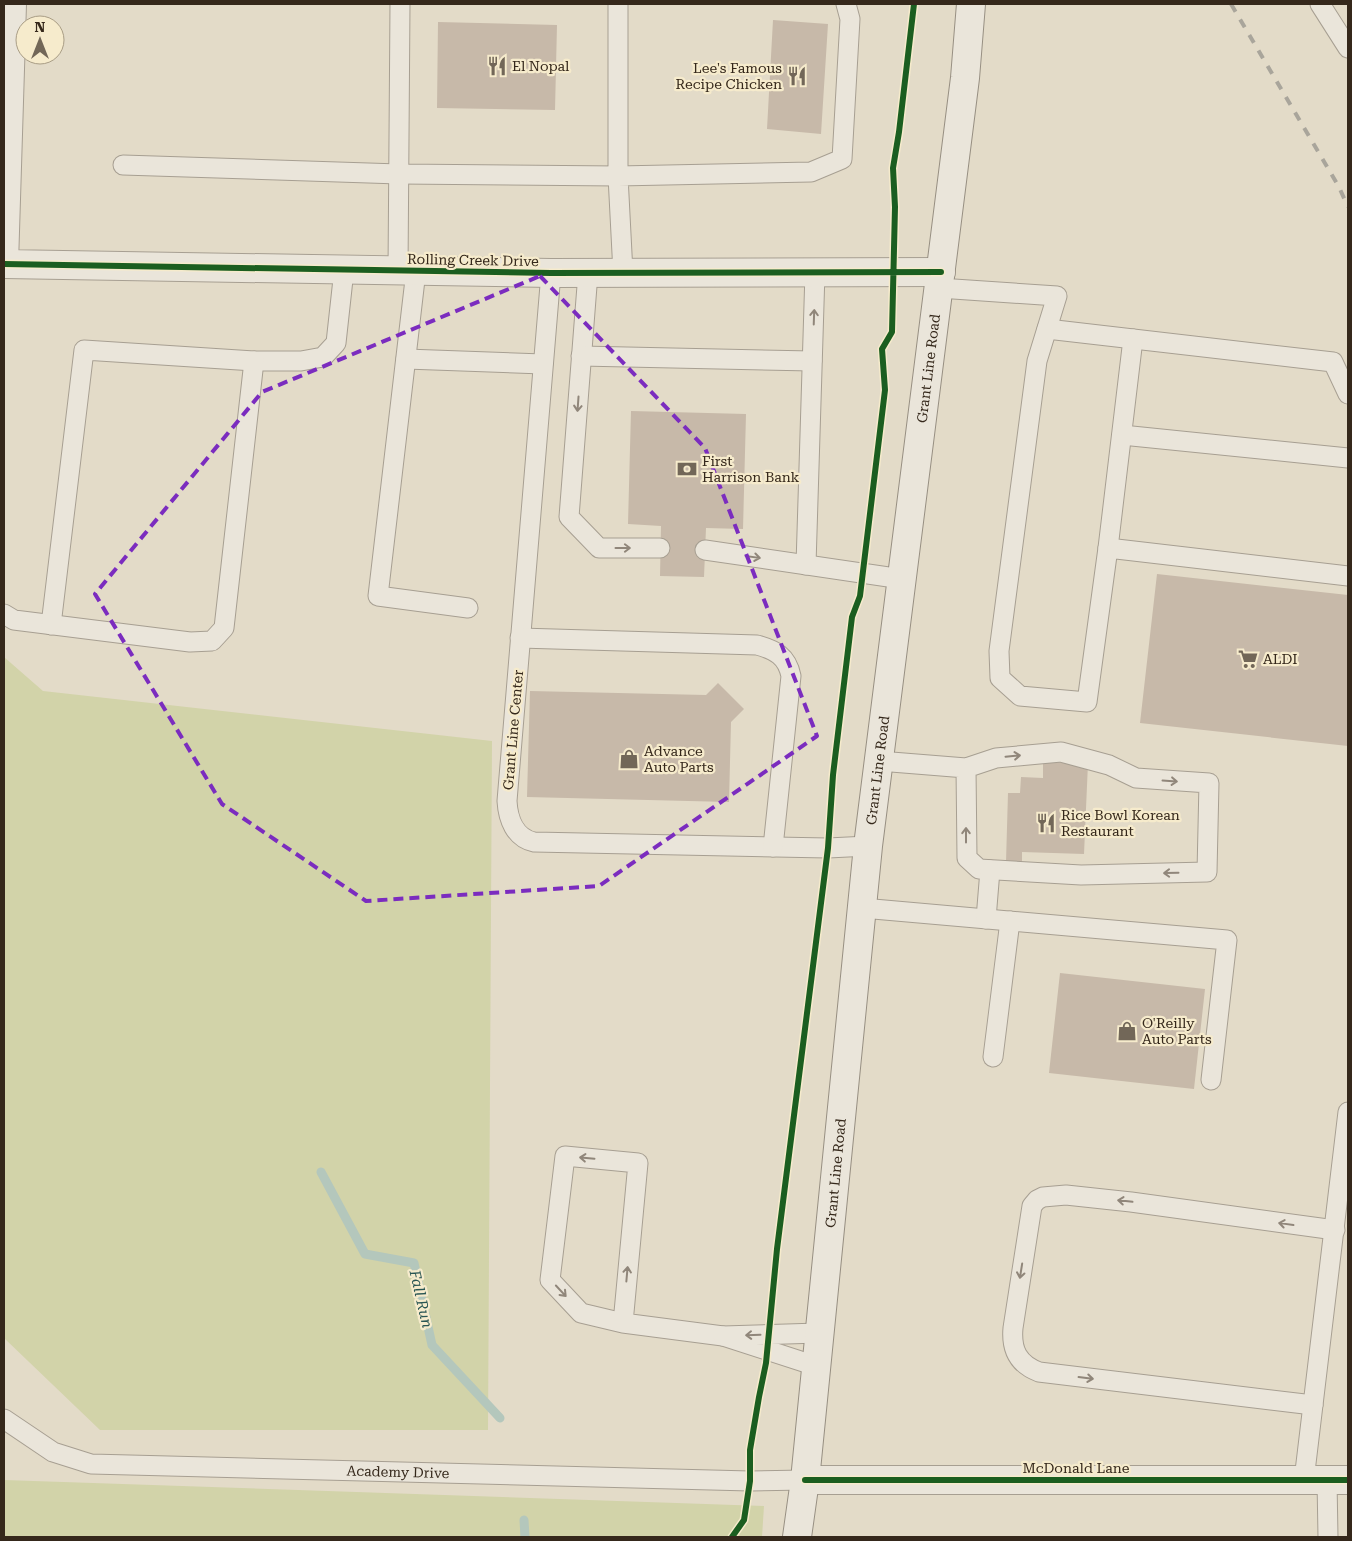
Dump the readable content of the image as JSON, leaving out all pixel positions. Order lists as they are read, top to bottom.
{
  "streets": {
    "street": ["Rolling Creek Drive", "Grant Line Road", "McDonald Lane"],
    "lane": ["Grant Line Center", "Academy Drive"]
  },
  "crossings": [
    ["Rolling Creek Drive", "Grant Line Road"],
    ["Rolling Creek Drive", "Grant Line Center"],
    ["Grant Line Road", "Grant Line Center"],
    ["Grant Line Road", "McDonald Lane"],
    ["Grant Line Road", "Academy Drive"],
    ["McDonald Lane", "Academy Drive"]
  ],
  "water": ["Fall Run"],
  "places": {
    "restaurant": ["El Nopal", "Lee's Famous Recipe Chicken", "Rice Bowl Korean Restaurant"],
    "bank": ["First Harrison Bank"],
    "supermarket": ["ALDI"],
    "shop": ["Advance Auto Parts", "O'Reilly Auto Parts"]
  },
  "north": "top"
}
